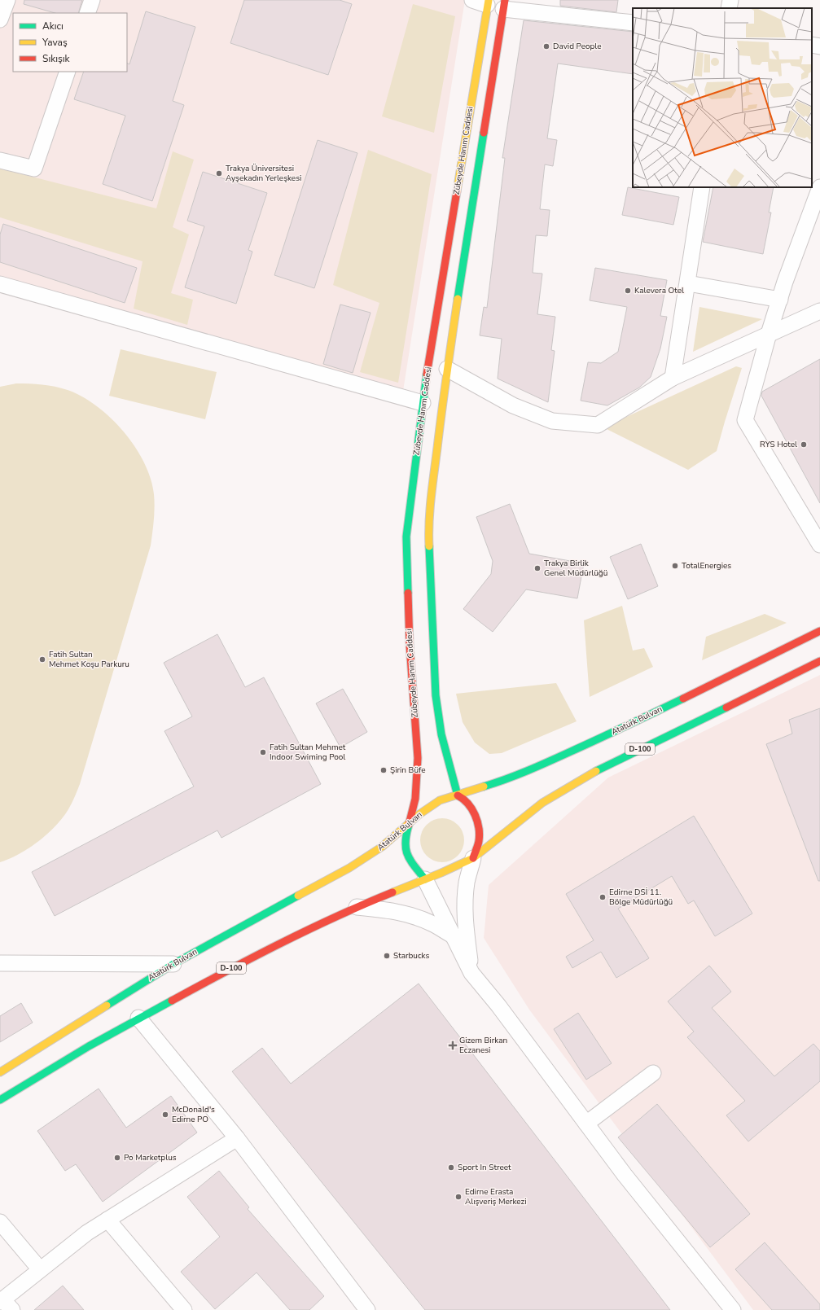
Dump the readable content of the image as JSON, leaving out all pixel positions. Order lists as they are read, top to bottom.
{
  "streets": {
    "main road": ["Zübeyde Hanım Caddesi", "Atatürk Bulvarı", "D-100"]
  },
  "crossings": [
    ["Zübeyde Hanım Caddesi", "Atatürk Bulvarı"],
    ["Zübeyde Hanım Caddesi", "D-100"],
    ["Atatürk Bulvarı", "D-100"]
  ],
  "places": {
    "other": [
      "David People",
      "Trakya Üniversitesi Ayşekadın Yerleşkesi",
      "Kalevera Otel",
      "RYS Hotel",
      "TotalEnergies",
      "Trakya Birlik Genel Müdürlüğü",
      "Fatih Sultan Mehmet Koşu Parkuru",
      "Fatih Sultan Mehmet Indoor Swiming Pool",
      "Şirin Büfe",
      "Edirne DSİ 11. Bölge Müdürlüğü",
      "Starbucks",
      "McDonald's Edirne PO",
      "Po Marketplus",
      "Sport In Street",
      "Edirne Erasta Alışveriş Merkezi"
    ],
    "health": ["Gizem Birkan Eczanesi"]
  },
  "legend": ["Akıcı", "Yavaş", "Sıkışık"]
}
